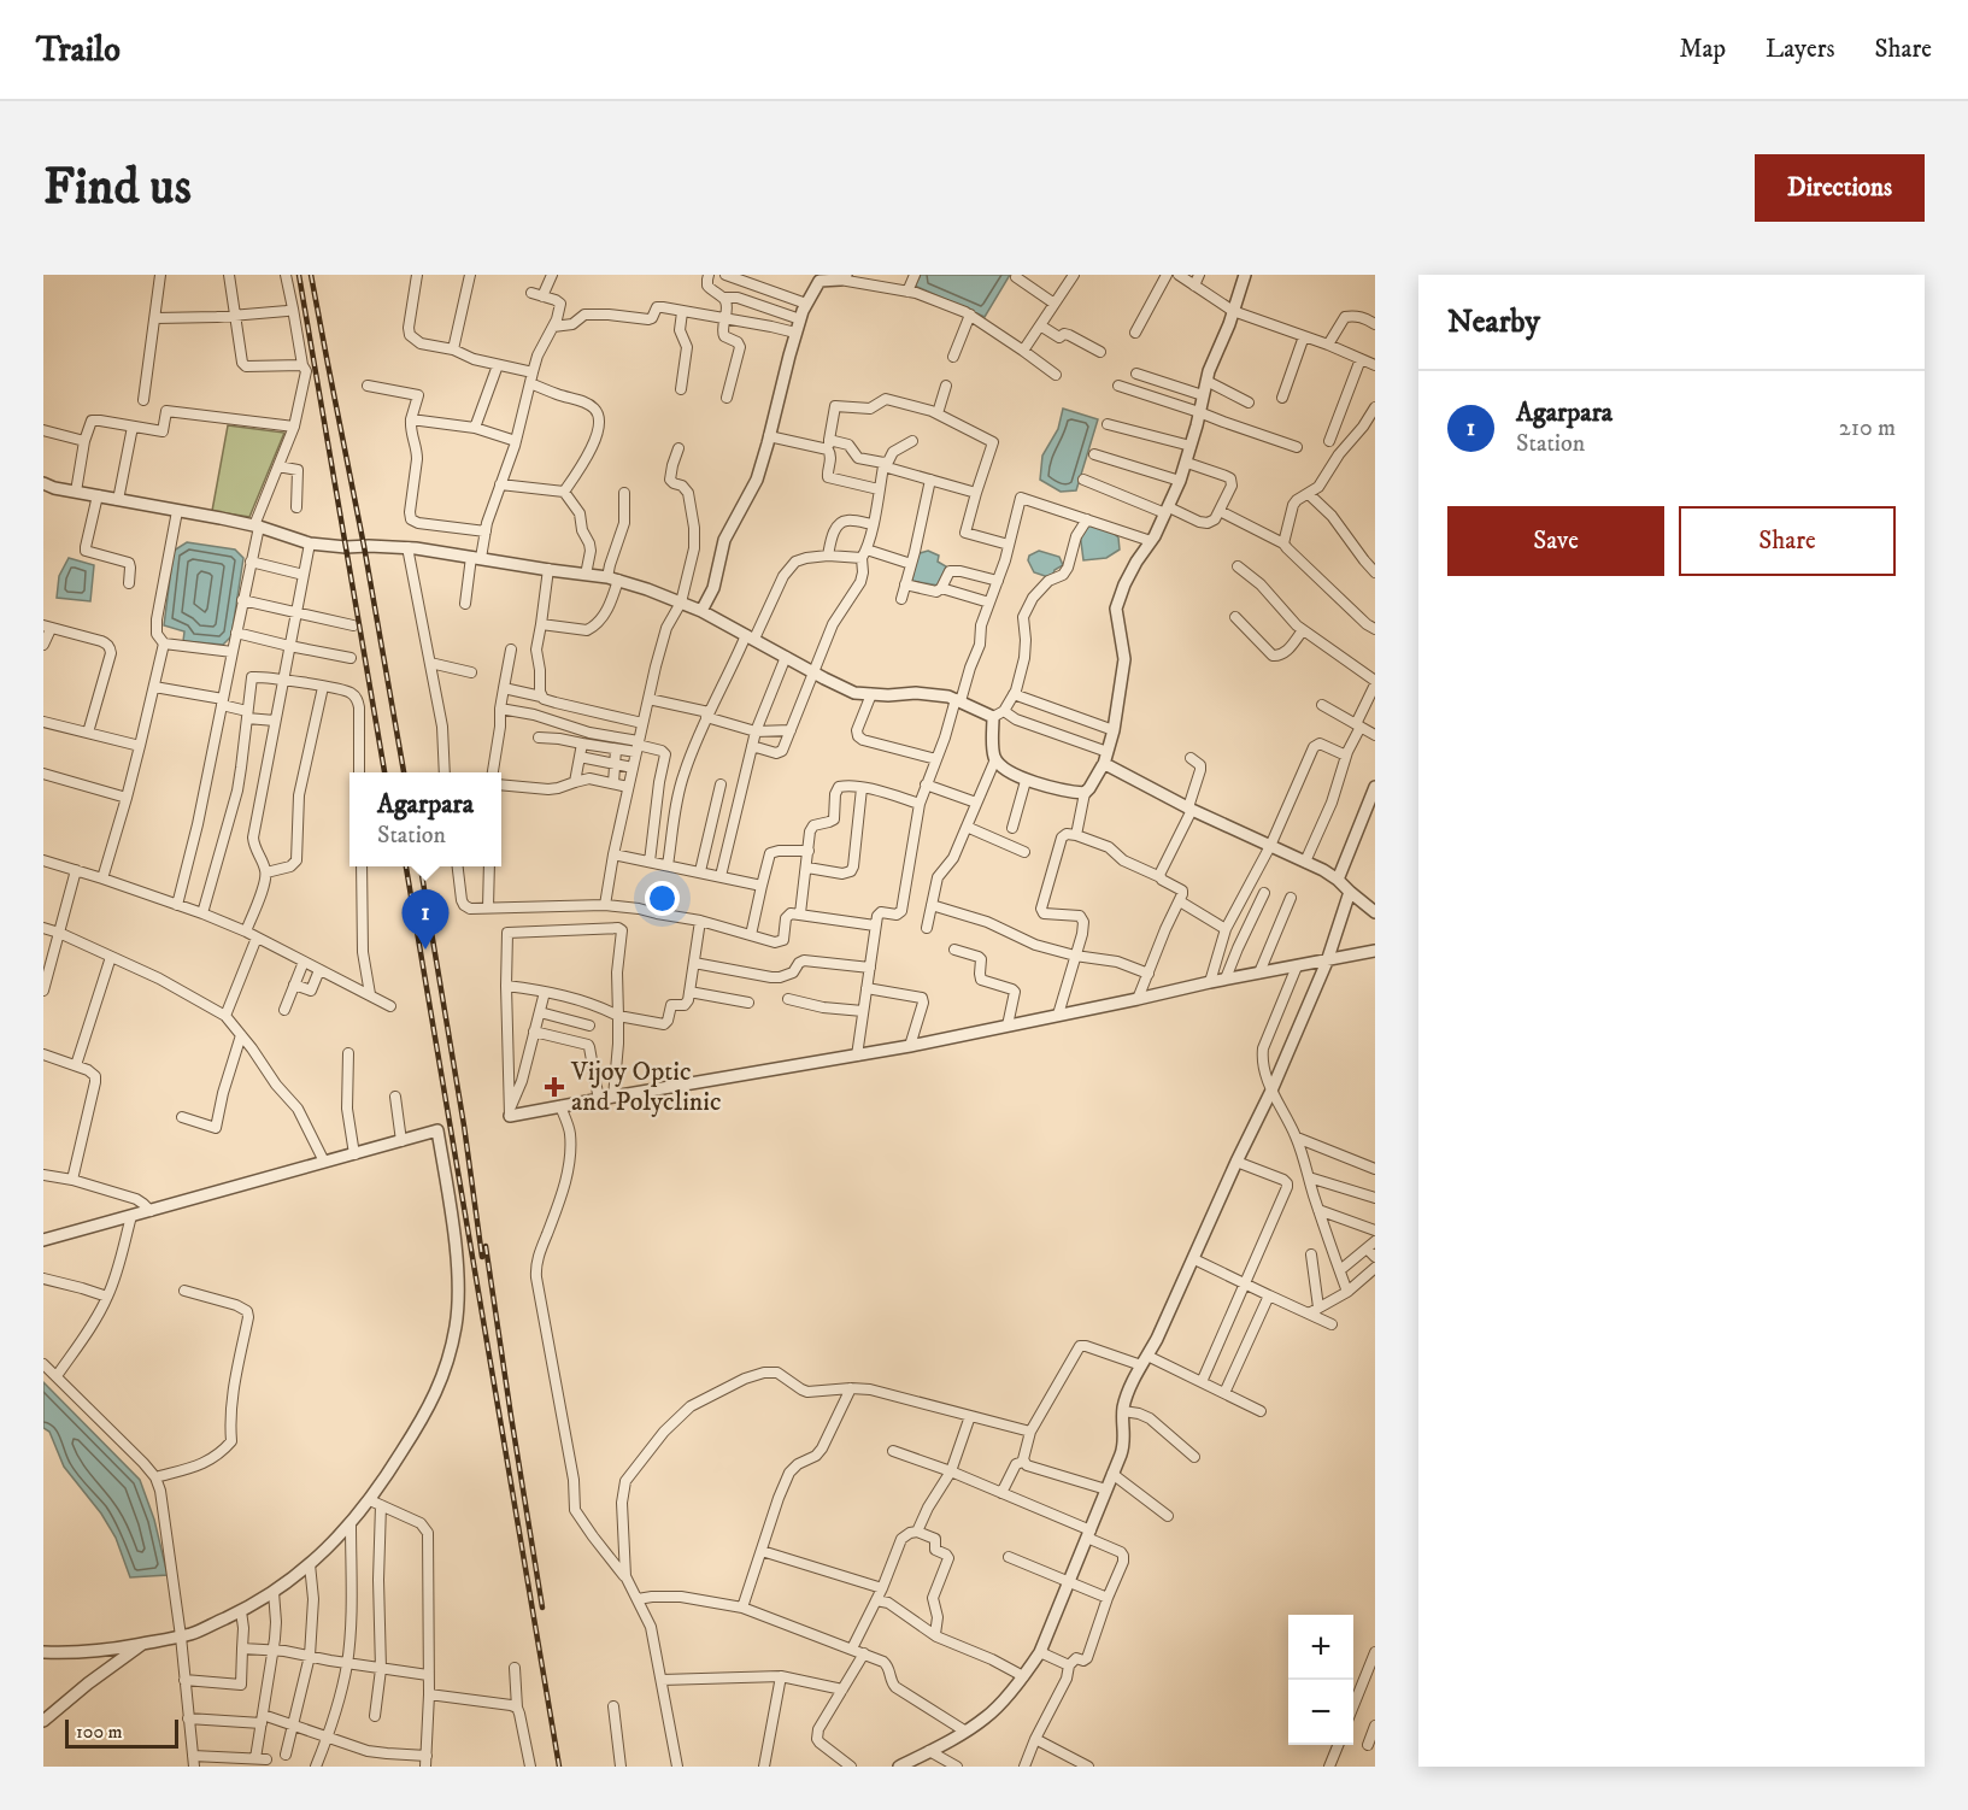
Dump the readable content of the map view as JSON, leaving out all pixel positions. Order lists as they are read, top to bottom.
{
  "places": {
    "health": ["Vijoy Optic and Polyclinic"]
  },
  "scale_bar": "100 m",
  "page": {
    "header": "Trailo",
    "nav": ["Map", "Layers", "Share"],
    "buttons": [
      "Directions",
      ["Save", "Share"]
    ],
    "title": "Find us",
    "heading": "Nearby",
    "list": [
      {
        "mark": "1",
        "name": "Agarpara",
        "note": "Station",
        "value": "210 m"
      }
    ],
    "popup": ["Agarpara", "Station"],
    "pins": "1",
    "map_buttons": ["+", "−"],
    "scale": "100 m"
  }
}
